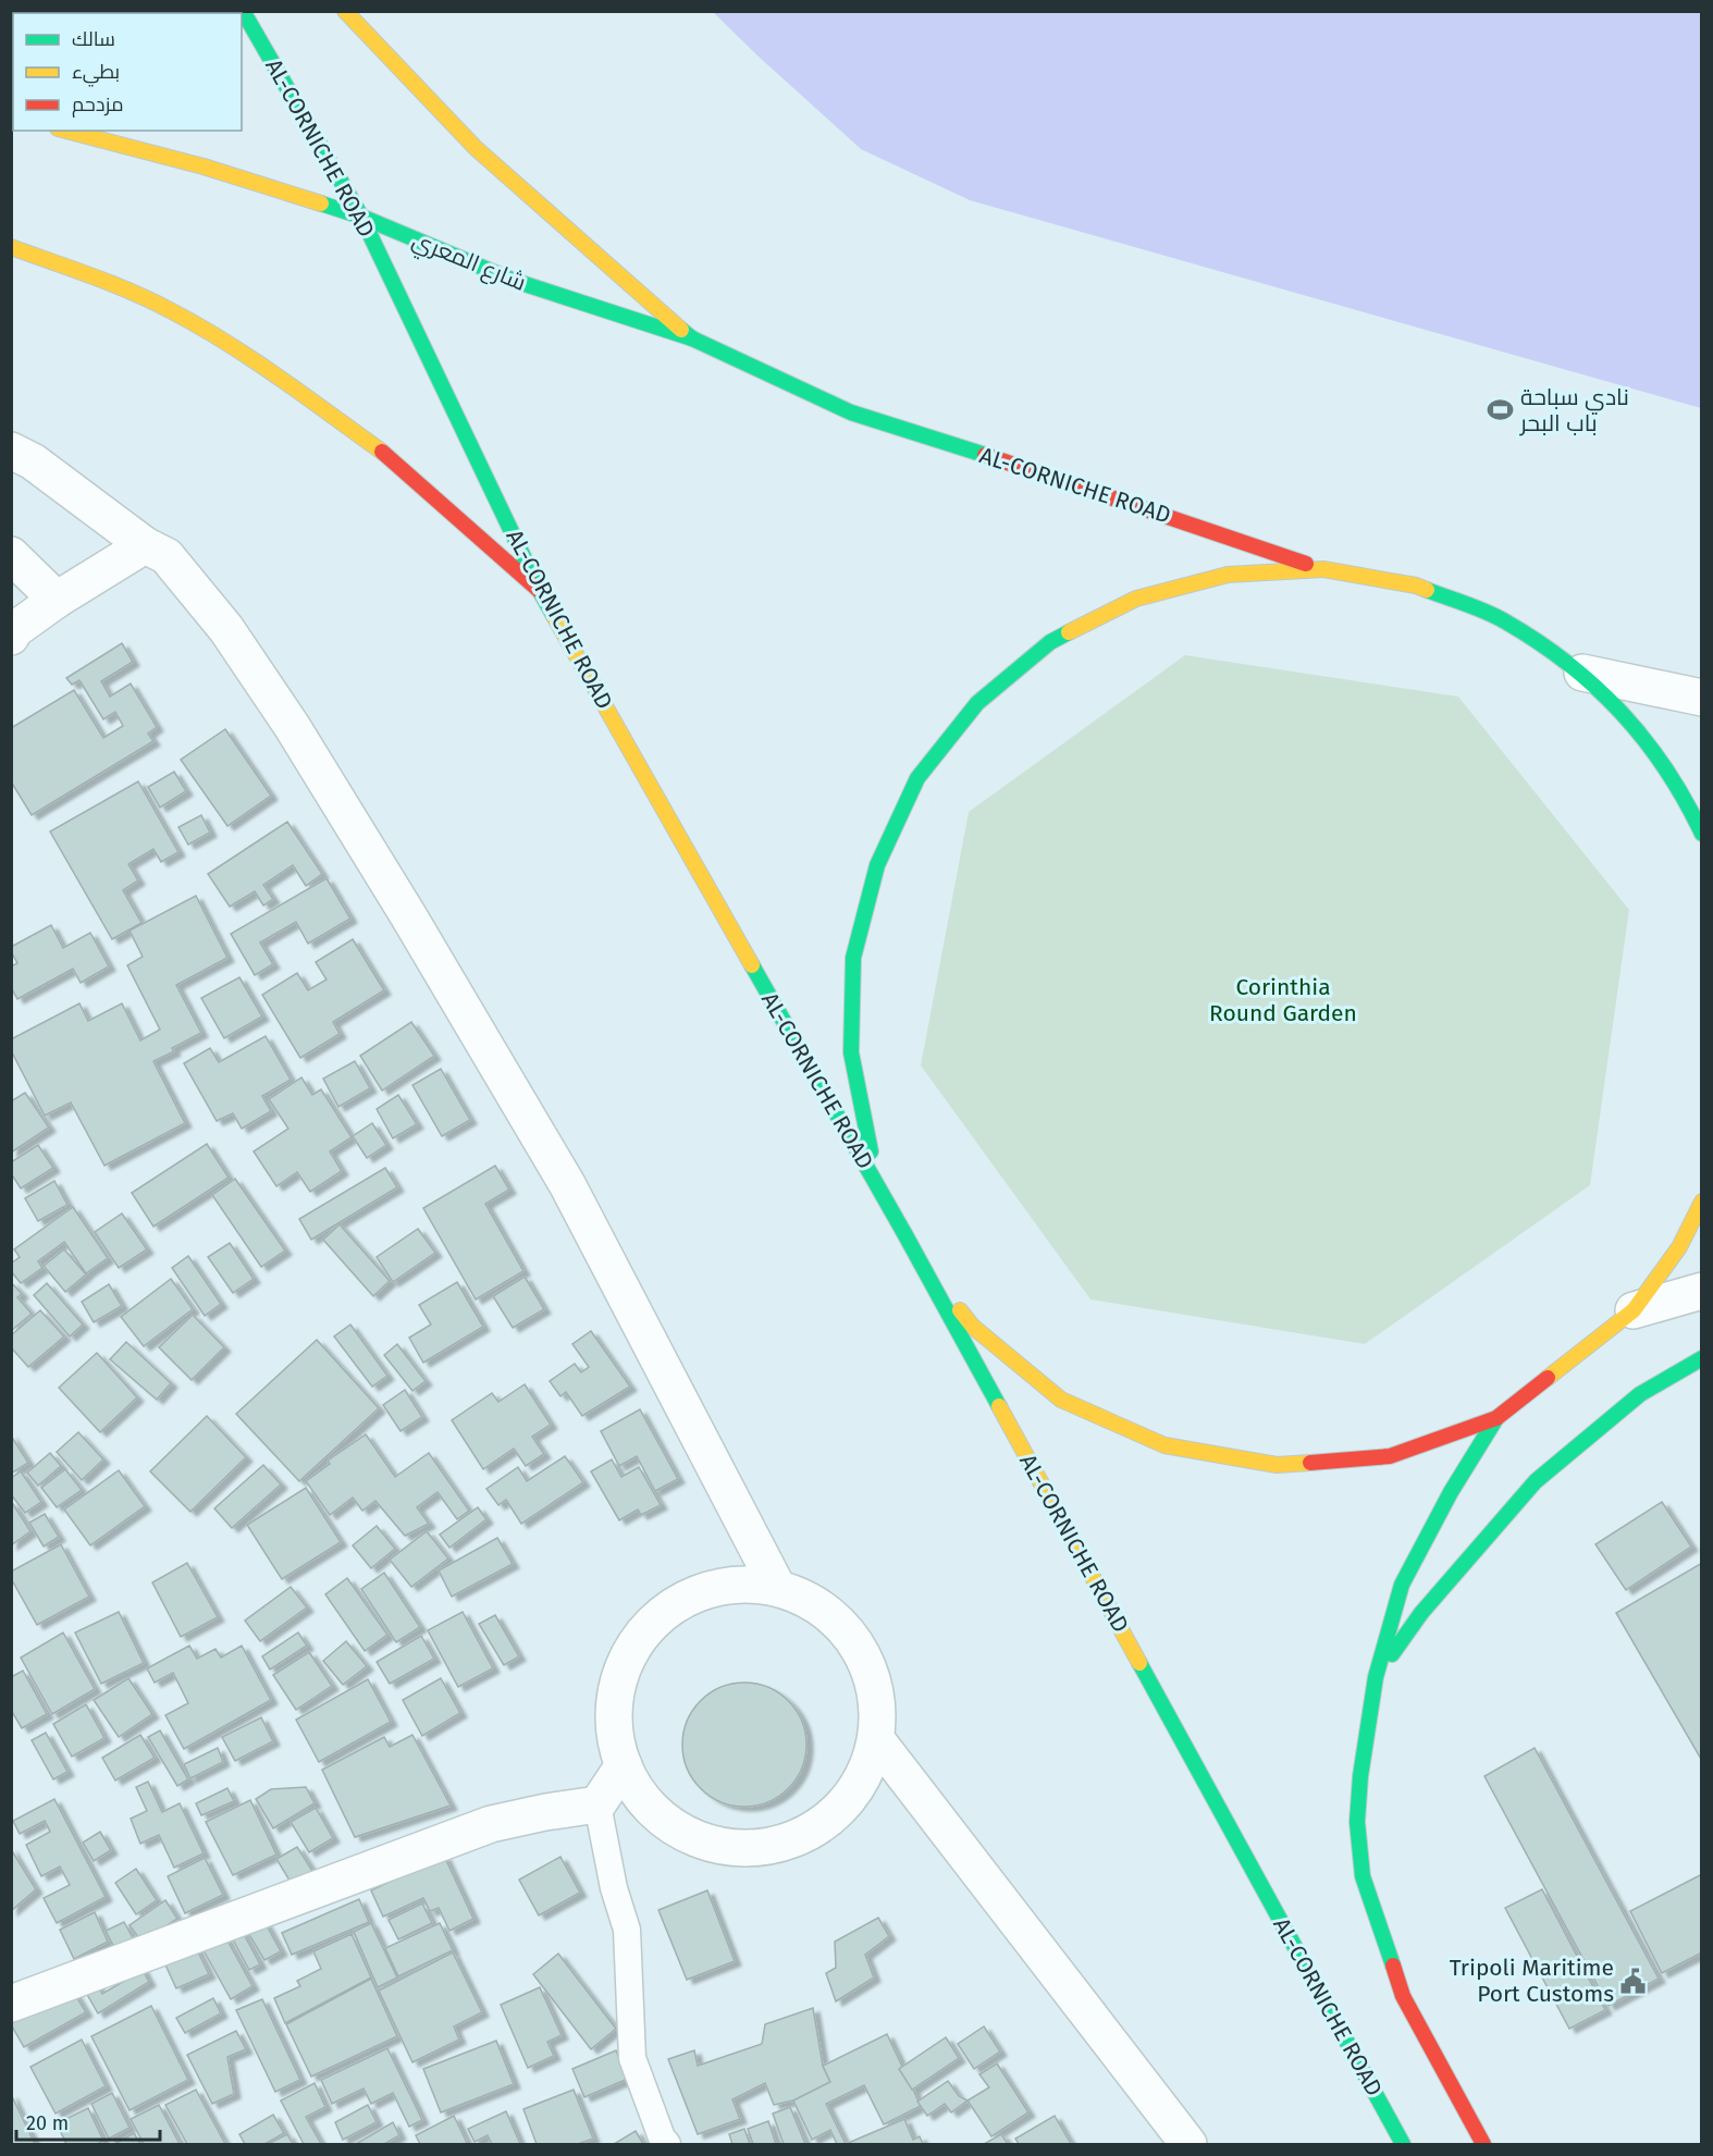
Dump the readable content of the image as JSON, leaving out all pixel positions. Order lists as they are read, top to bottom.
{
  "streets": {
    "main road": ["AL-CORNICHE ROAD", "شارع المعري"]
  },
  "crossings": [
    ["AL-CORNICHE ROAD", "شارع المعري"]
  ],
  "parks": ["Corinthia Round Garden"],
  "places": {
    "sports": ["نادي سباحة باب البحر"],
    "public building": ["Tripoli Maritime Port Customs"]
  },
  "legend": ["سالك", "بطيء", "مزدحم"],
  "scale_bar": "20 m"
}
